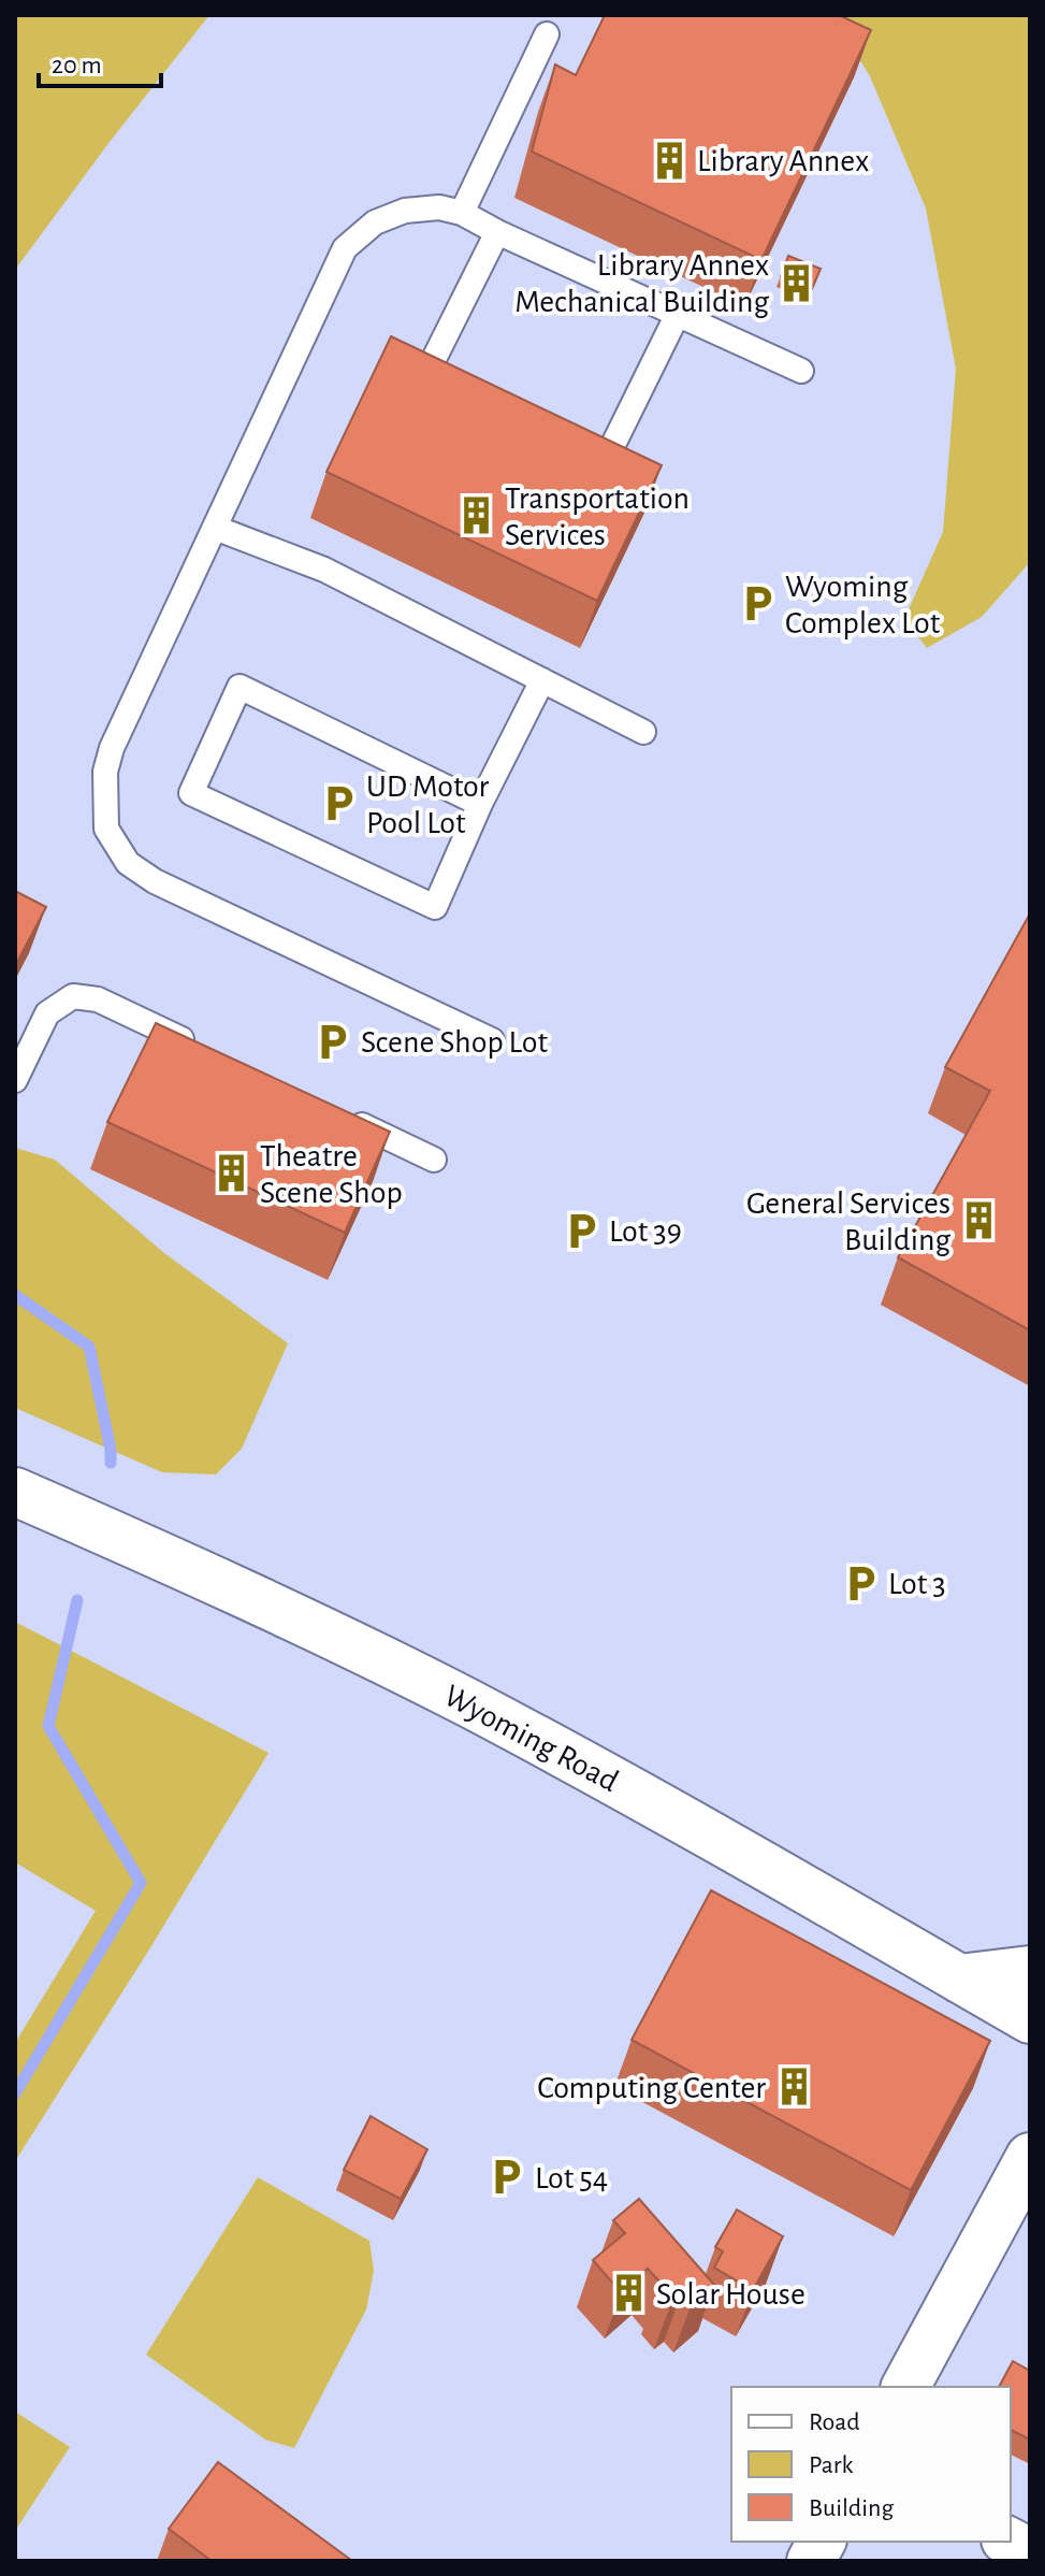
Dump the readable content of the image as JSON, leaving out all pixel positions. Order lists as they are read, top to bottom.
{
  "streets": {
    "street": ["Wyoming Road"]
  },
  "places": {
    "building": [
      "Library Annex",
      "Library Annex Mechanical Building",
      "Transportation Services",
      "Theatre Scene Shop",
      "General Services Building",
      "Computing Center",
      "Solar House"
    ],
    "parking": [
      "Wyoming Complex Lot",
      "UD Motor Pool Lot",
      "Scene Shop Lot",
      "Lot 39",
      "Lot 3",
      "Lot 54"
    ]
  },
  "legend": ["Road", "Park", "Building"],
  "scale_bar": "20 m"
}
